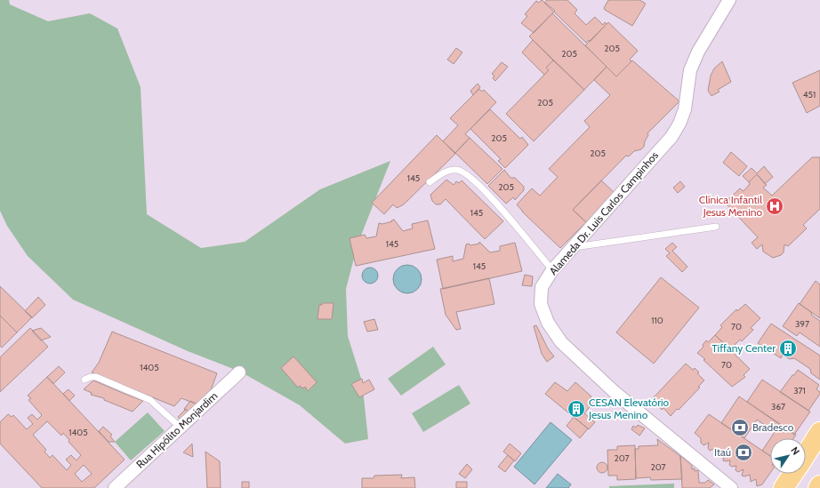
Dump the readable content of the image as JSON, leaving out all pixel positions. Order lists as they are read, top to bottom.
{
  "streets": {
    "street": ["Alameda Dr. Luis Carlos Campinhos", "Rua Hipólito Monjardim"]
  },
  "places": {
    "hospital": ["Clínica Infantil Jesus Menino"],
    "building": ["Tiffany Center", "CESAN Elevatório Jesus Menino"],
    "bank": ["Bradesco", "Itaú"]
  },
  "house_numbers": [
    "205",
    "205",
    "451",
    "205",
    "205",
    "205",
    "145",
    "205",
    "145",
    "145",
    "145",
    "110",
    "397",
    "70",
    "70",
    "1405",
    "371",
    "367",
    "1405",
    "207",
    "207"
  ],
  "north": "top right"
}
